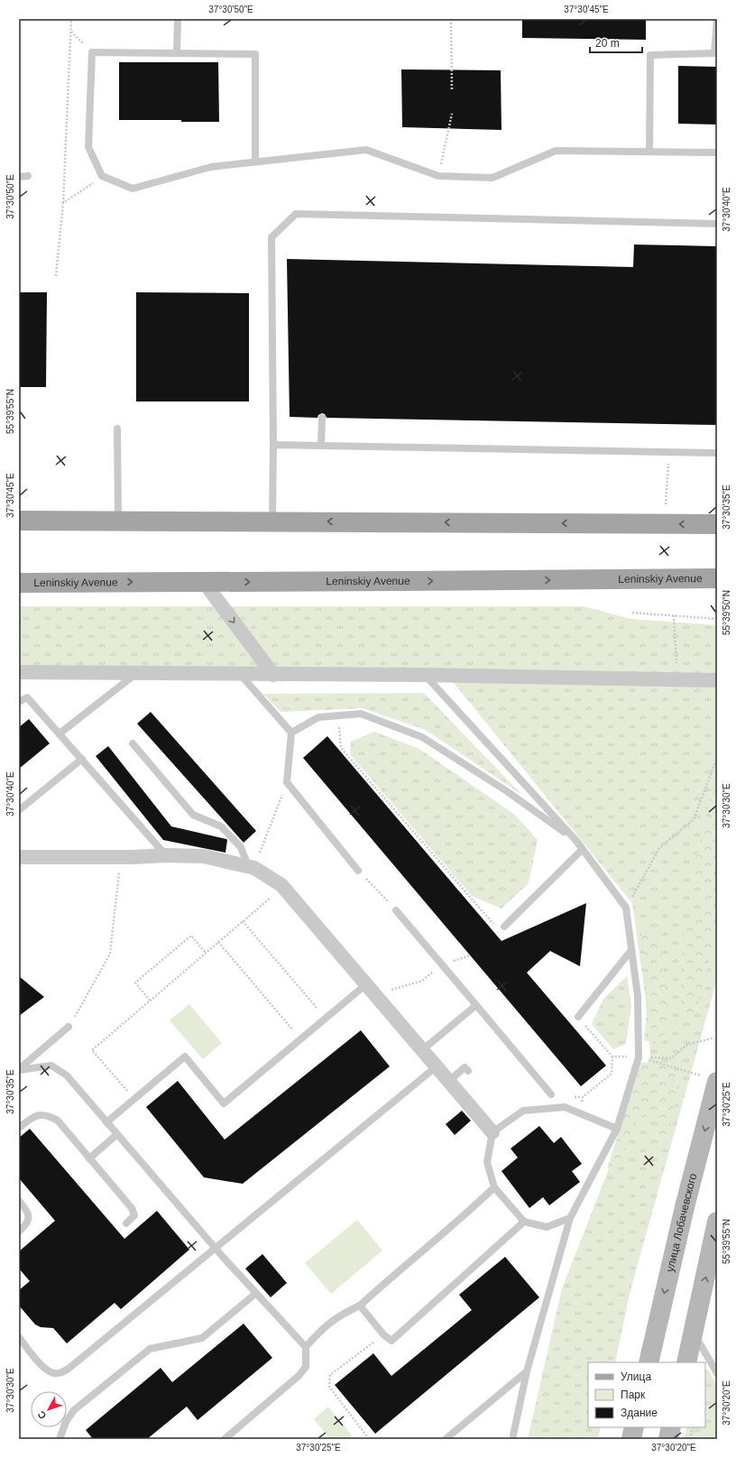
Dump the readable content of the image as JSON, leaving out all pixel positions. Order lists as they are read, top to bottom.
{
  "streets": {
    "main road": ["Leninskiy Avenue", "улица Лобачевского"]
  },
  "legend": ["Улица", "Парк", "Здание"],
  "scale_bar": "20 m",
  "north": "bottom left",
  "coordinates": [
    "37°30'50\"E",
    "37°30'45\"E",
    "37°30'40\"E",
    "55°39'55\"N",
    "37°30'35\"E",
    "55°39'50\"N",
    "37°30'30\"E",
    "37°30'25\"E",
    "37°30'20\"E"
  ]
}
